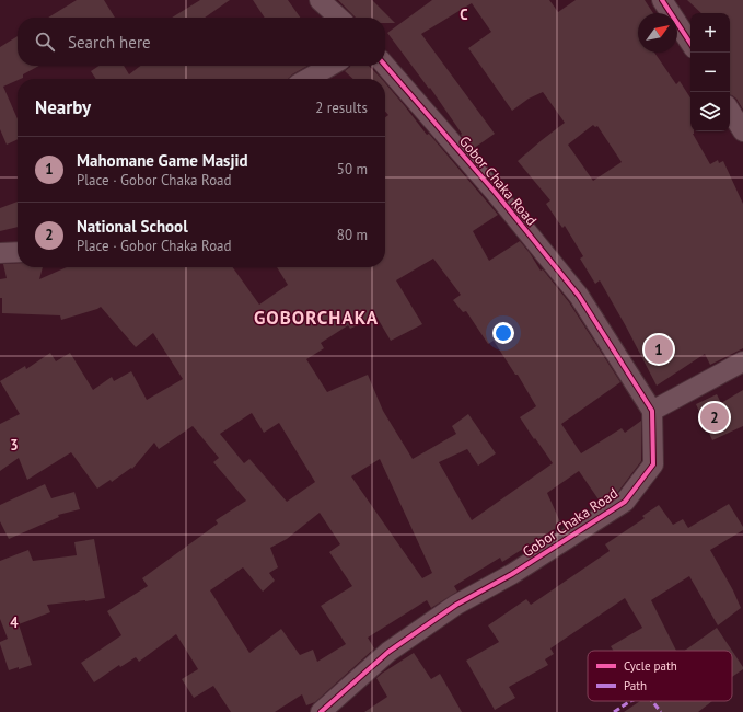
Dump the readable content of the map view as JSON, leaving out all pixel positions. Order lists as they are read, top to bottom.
{
  "streets": {
    "street": ["Gobor Chaka Road"]
  },
  "districts": ["GOBORCHAKA"],
  "legend": ["Cycle path", "Path"],
  "north": "top right",
  "page": {
    "map_buttons": ["+", "−"],
    "search": "Search here",
    "heading": ["Nearby", "2 results"],
    "list": [
      {
        "mark": "1",
        "name": "Mahomane Game Masjid",
        "note": "Place · Gobor Chaka Road",
        "value": "50 m"
      },
      {
        "mark": "2",
        "name": "National School",
        "note": "Place · Gobor Chaka Road",
        "value": "80 m"
      }
    ],
    "pins": ["1", "2"]
  },
  "grid": {
    "columns": ["C"],
    "rows": ["3", "4"]
  }
}
